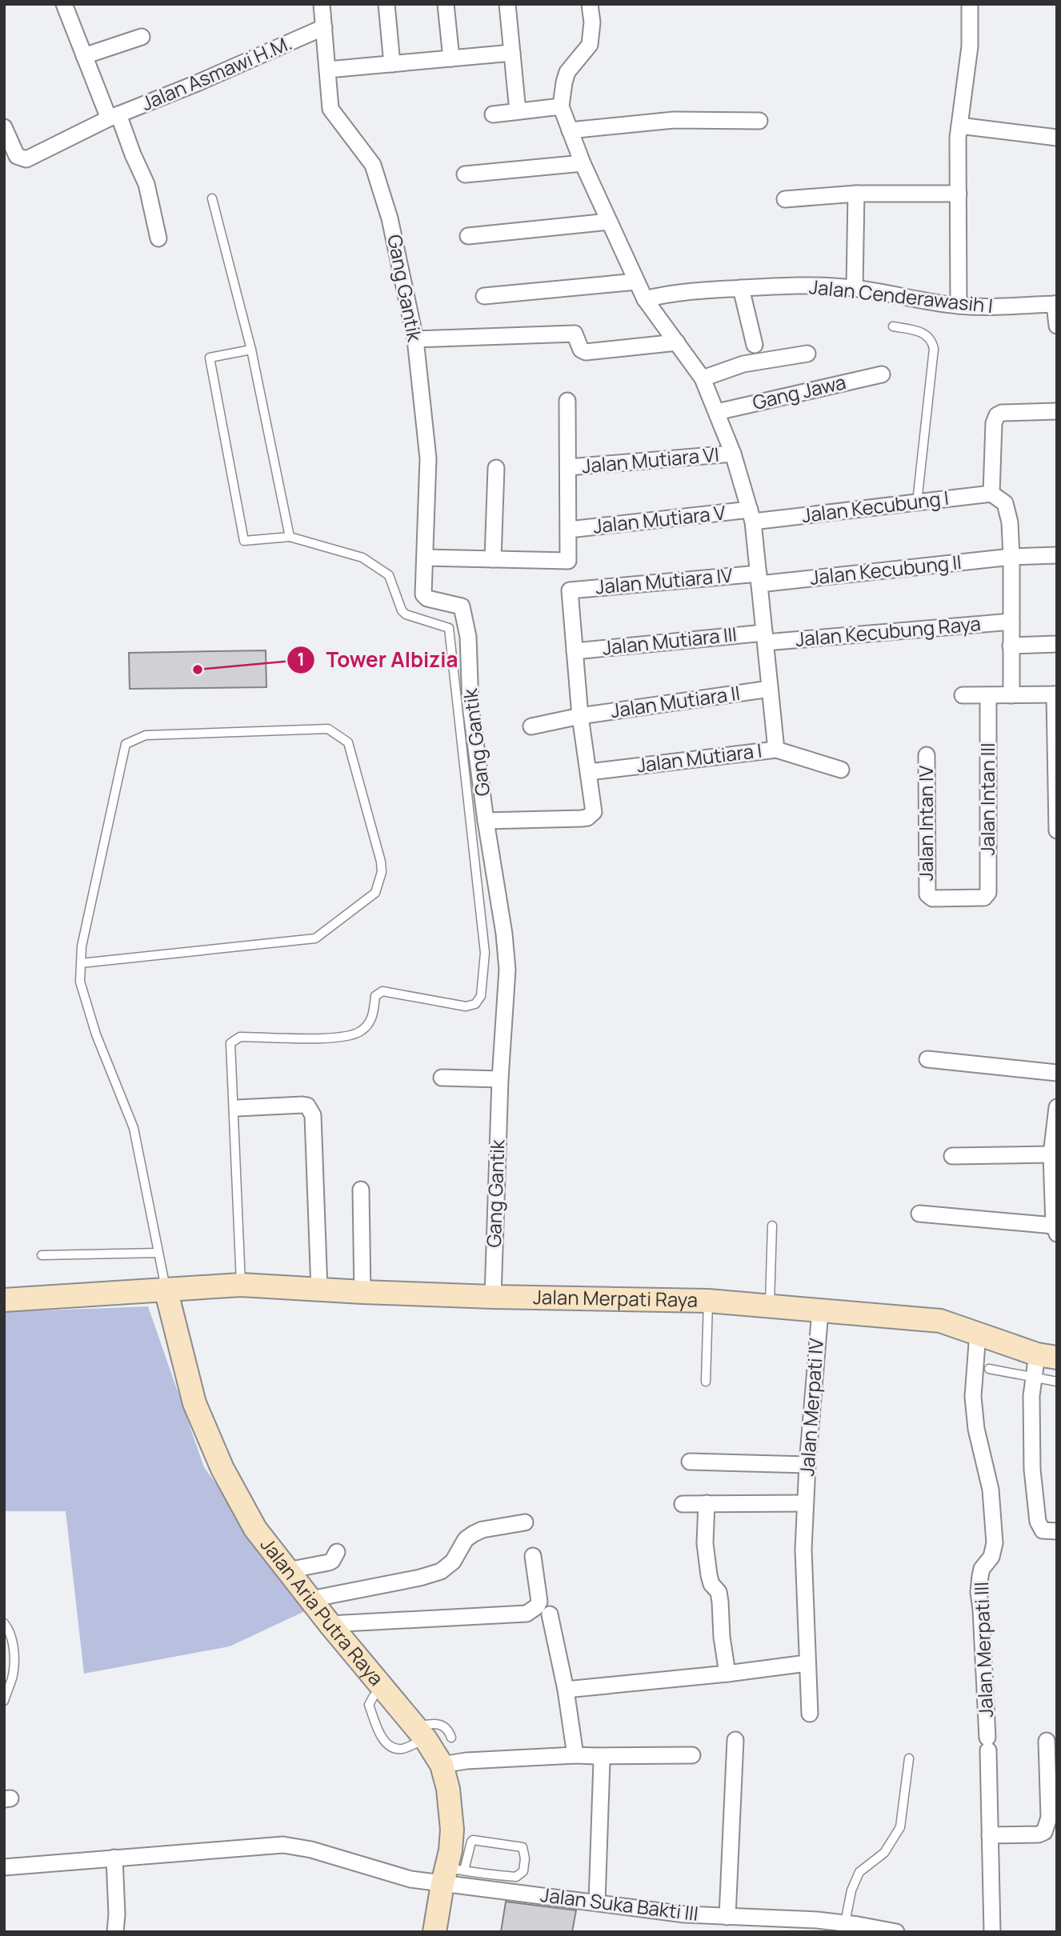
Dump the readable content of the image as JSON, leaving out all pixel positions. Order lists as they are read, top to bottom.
{
  "streets": {
    "main road": ["Jalan Merpati Raya", "Jalan Aria Putra Raya"],
    "street": [
      "Jalan Asmawi H.M.",
      "Gang Gantik",
      "Jalan Cenderawasih I",
      "Gang Jawa",
      "Jalan Mutiara VI",
      "Jalan Kecubung I",
      "Jalan Mutiara V",
      "Jalan Kecubung II",
      "Jalan Mutiara IV",
      "Jalan Kecubung Raya",
      "Jalan Mutiara III",
      "Jalan Mutiara II",
      "Jalan Mutiara I",
      "Jalan Intan III",
      "Jalan Intan IV",
      "Jalan Merpati IV",
      "Jalan Merpati III",
      "Jalan Suka Bakti III"
    ]
  },
  "crossings": [
    ["Jalan Asmawi H.M.", "Gang Gantik"],
    ["Gang Gantik", "Jalan Merpati Raya"],
    ["Jalan Kecubung I", "Jalan Mutiara V"],
    ["Jalan Kecubung II", "Jalan Mutiara IV"],
    ["Jalan Mutiara IV", "Jalan Mutiara III"],
    ["Jalan Kecubung Raya", "Jalan Mutiara III"],
    ["Jalan Intan III", "Jalan Intan IV"],
    ["Jalan Merpati Raya", "Jalan Merpati IV"],
    ["Jalan Merpati Raya", "Jalan Aria Putra Raya"],
    ["Jalan Merpati Raya", "Jalan Merpati III"],
    ["Jalan Aria Putra Raya", "Jalan Suka Bakti III"]
  ],
  "places": ["Tower Albizia"]
}
